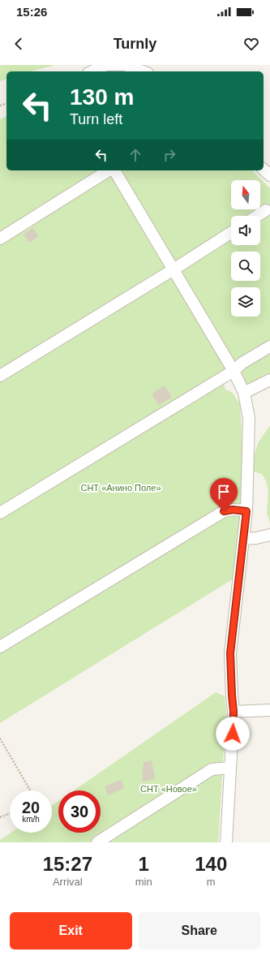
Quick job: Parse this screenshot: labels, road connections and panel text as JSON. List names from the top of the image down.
{
  "parks": ["СНТ «Анино Поле»", "СНТ «Новое»"],
  "north": "top",
  "page": {
    "status": "15:26",
    "header": "Turnly",
    "turn": ["130 m", "Turn left"],
    "speed": "20 km/h",
    "limit": "30",
    "eta": [
      "15:27",
      "Arrival",
      "1",
      "min",
      "140",
      "m"
    ],
    "buttons": ["Exit", "Share"]
  }
}
